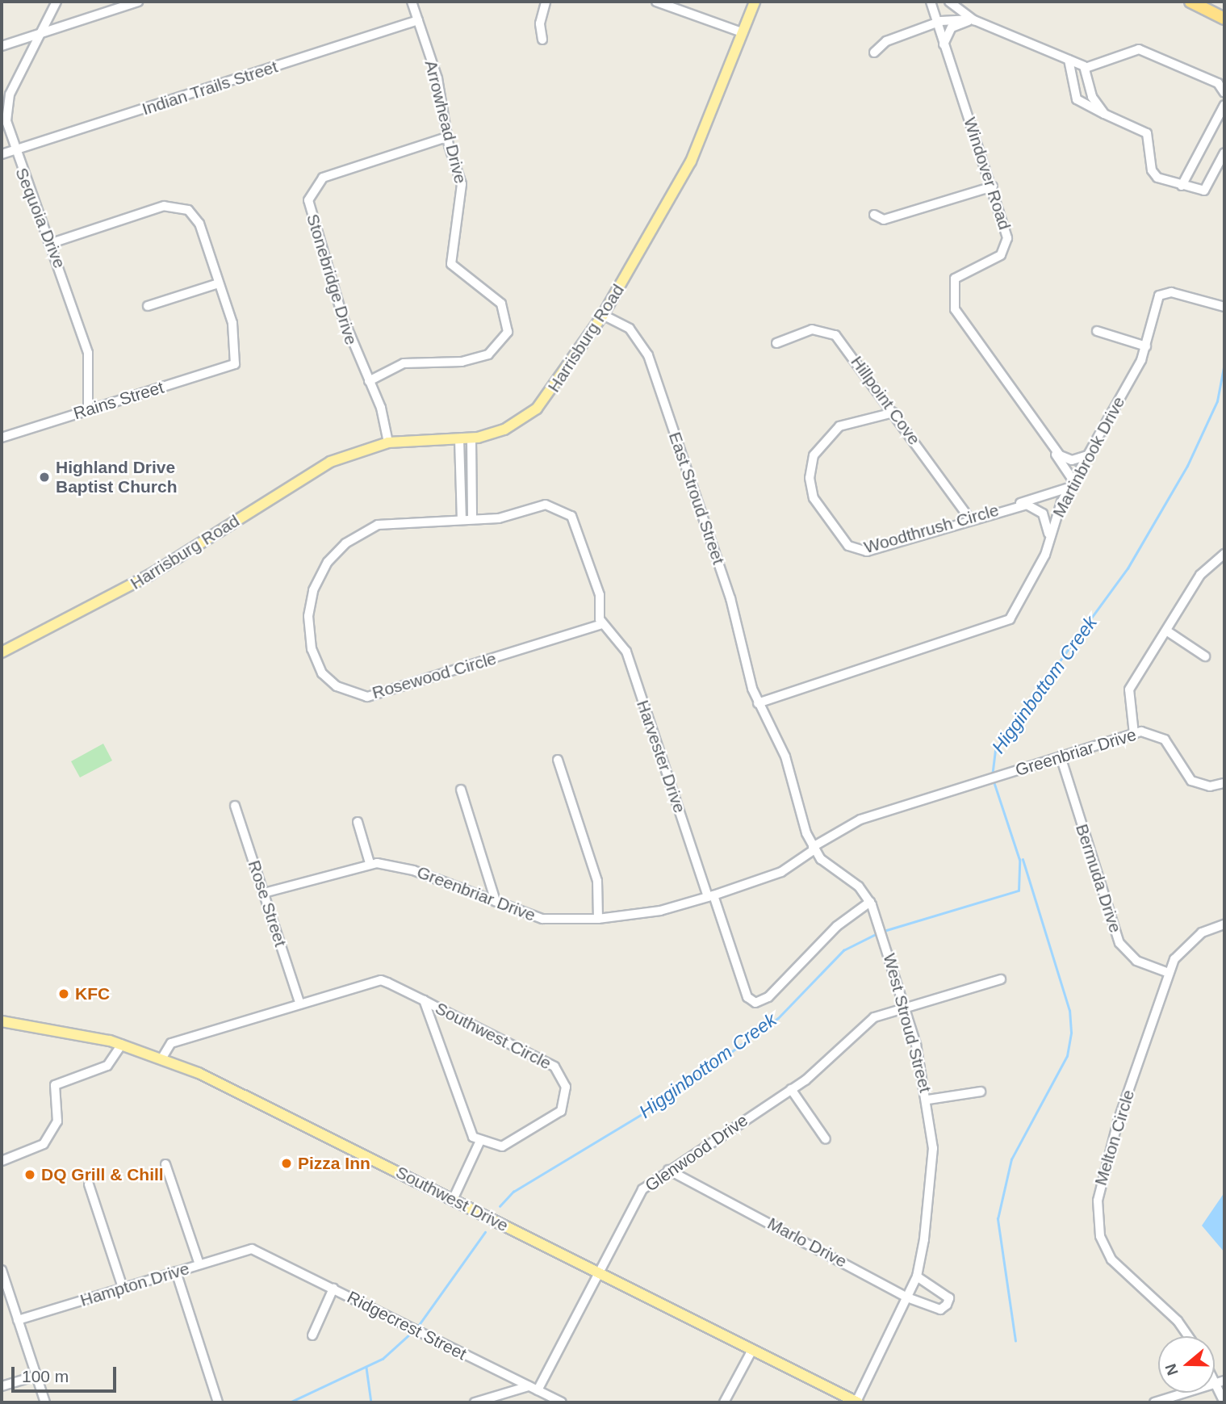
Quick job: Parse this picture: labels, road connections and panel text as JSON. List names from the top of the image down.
{
  "streets": {
    "main road": ["Harrisburg Road", "Southwest Drive"],
    "street": [
      "Indian Trails Street",
      "Arrowhead Drive",
      "Windover Road",
      "Sequoia Drive",
      "Stonebridge Drive",
      "Rains Street",
      "Hillpoint Cove",
      "Martinbrook Drive",
      "East Stroud Street",
      "Woodthrush Circle",
      "Rosewood Circle",
      "Greenbriar Drive",
      "Harvester Drive",
      "Bermuda Drive",
      "Rose Street",
      "West Stroud Street",
      "Southwest Circle",
      "Melton Circle",
      "Glenwood Drive",
      "Marlo Drive",
      "Hampton Drive",
      "Ridgecrest Street"
    ]
  },
  "crossings": [
    ["Indian Trails Street", "Arrowhead Drive"],
    ["Indian Trails Street", "Sequoia Drive"],
    ["Arrowhead Drive", "Stonebridge Drive"],
    ["Windover Road", "Martinbrook Drive"],
    ["Windover Road", "Woodthrush Circle"],
    ["Sequoia Drive", "Rains Street"],
    ["Stonebridge Drive", "Harrisburg Road"],
    ["Harrisburg Road", "East Stroud Street"],
    ["Hillpoint Cove", "Woodthrush Circle"],
    ["Martinbrook Drive", "East Stroud Street"],
    ["Martinbrook Drive", "Woodthrush Circle"],
    ["Martinbrook Drive", "West Stroud Street"],
    ["East Stroud Street", "West Stroud Street"],
    ["Rosewood Circle", "Harvester Drive"],
    ["Greenbriar Drive", "Harvester Drive"],
    ["Greenbriar Drive", "Bermuda Drive"],
    ["Greenbriar Drive", "Rose Street"],
    ["Greenbriar Drive", "West Stroud Street"],
    ["Harvester Drive", "West Stroud Street"],
    ["Bermuda Drive", "Melton Circle"],
    ["Rose Street", "Southwest Circle"],
    ["West Stroud Street", "Glenwood Drive"],
    ["West Stroud Street", "Southwest Drive"],
    ["West Stroud Street", "Marlo Drive"],
    ["Southwest Circle", "Southwest Drive"],
    ["Glenwood Drive", "Southwest Drive"],
    ["Glenwood Drive", "Marlo Drive"],
    ["Glenwood Drive", "Ridgecrest Street"],
    ["Hampton Drive", "Ridgecrest Street"]
  ],
  "water": ["Higginbottom Creek"],
  "places": [
    "Highland Drive Baptist Church",
    "KFC",
    "Pizza Inn",
    "DQ Grill & Chill"
  ],
  "scale_bar": "100 m",
  "north": "left"
}
